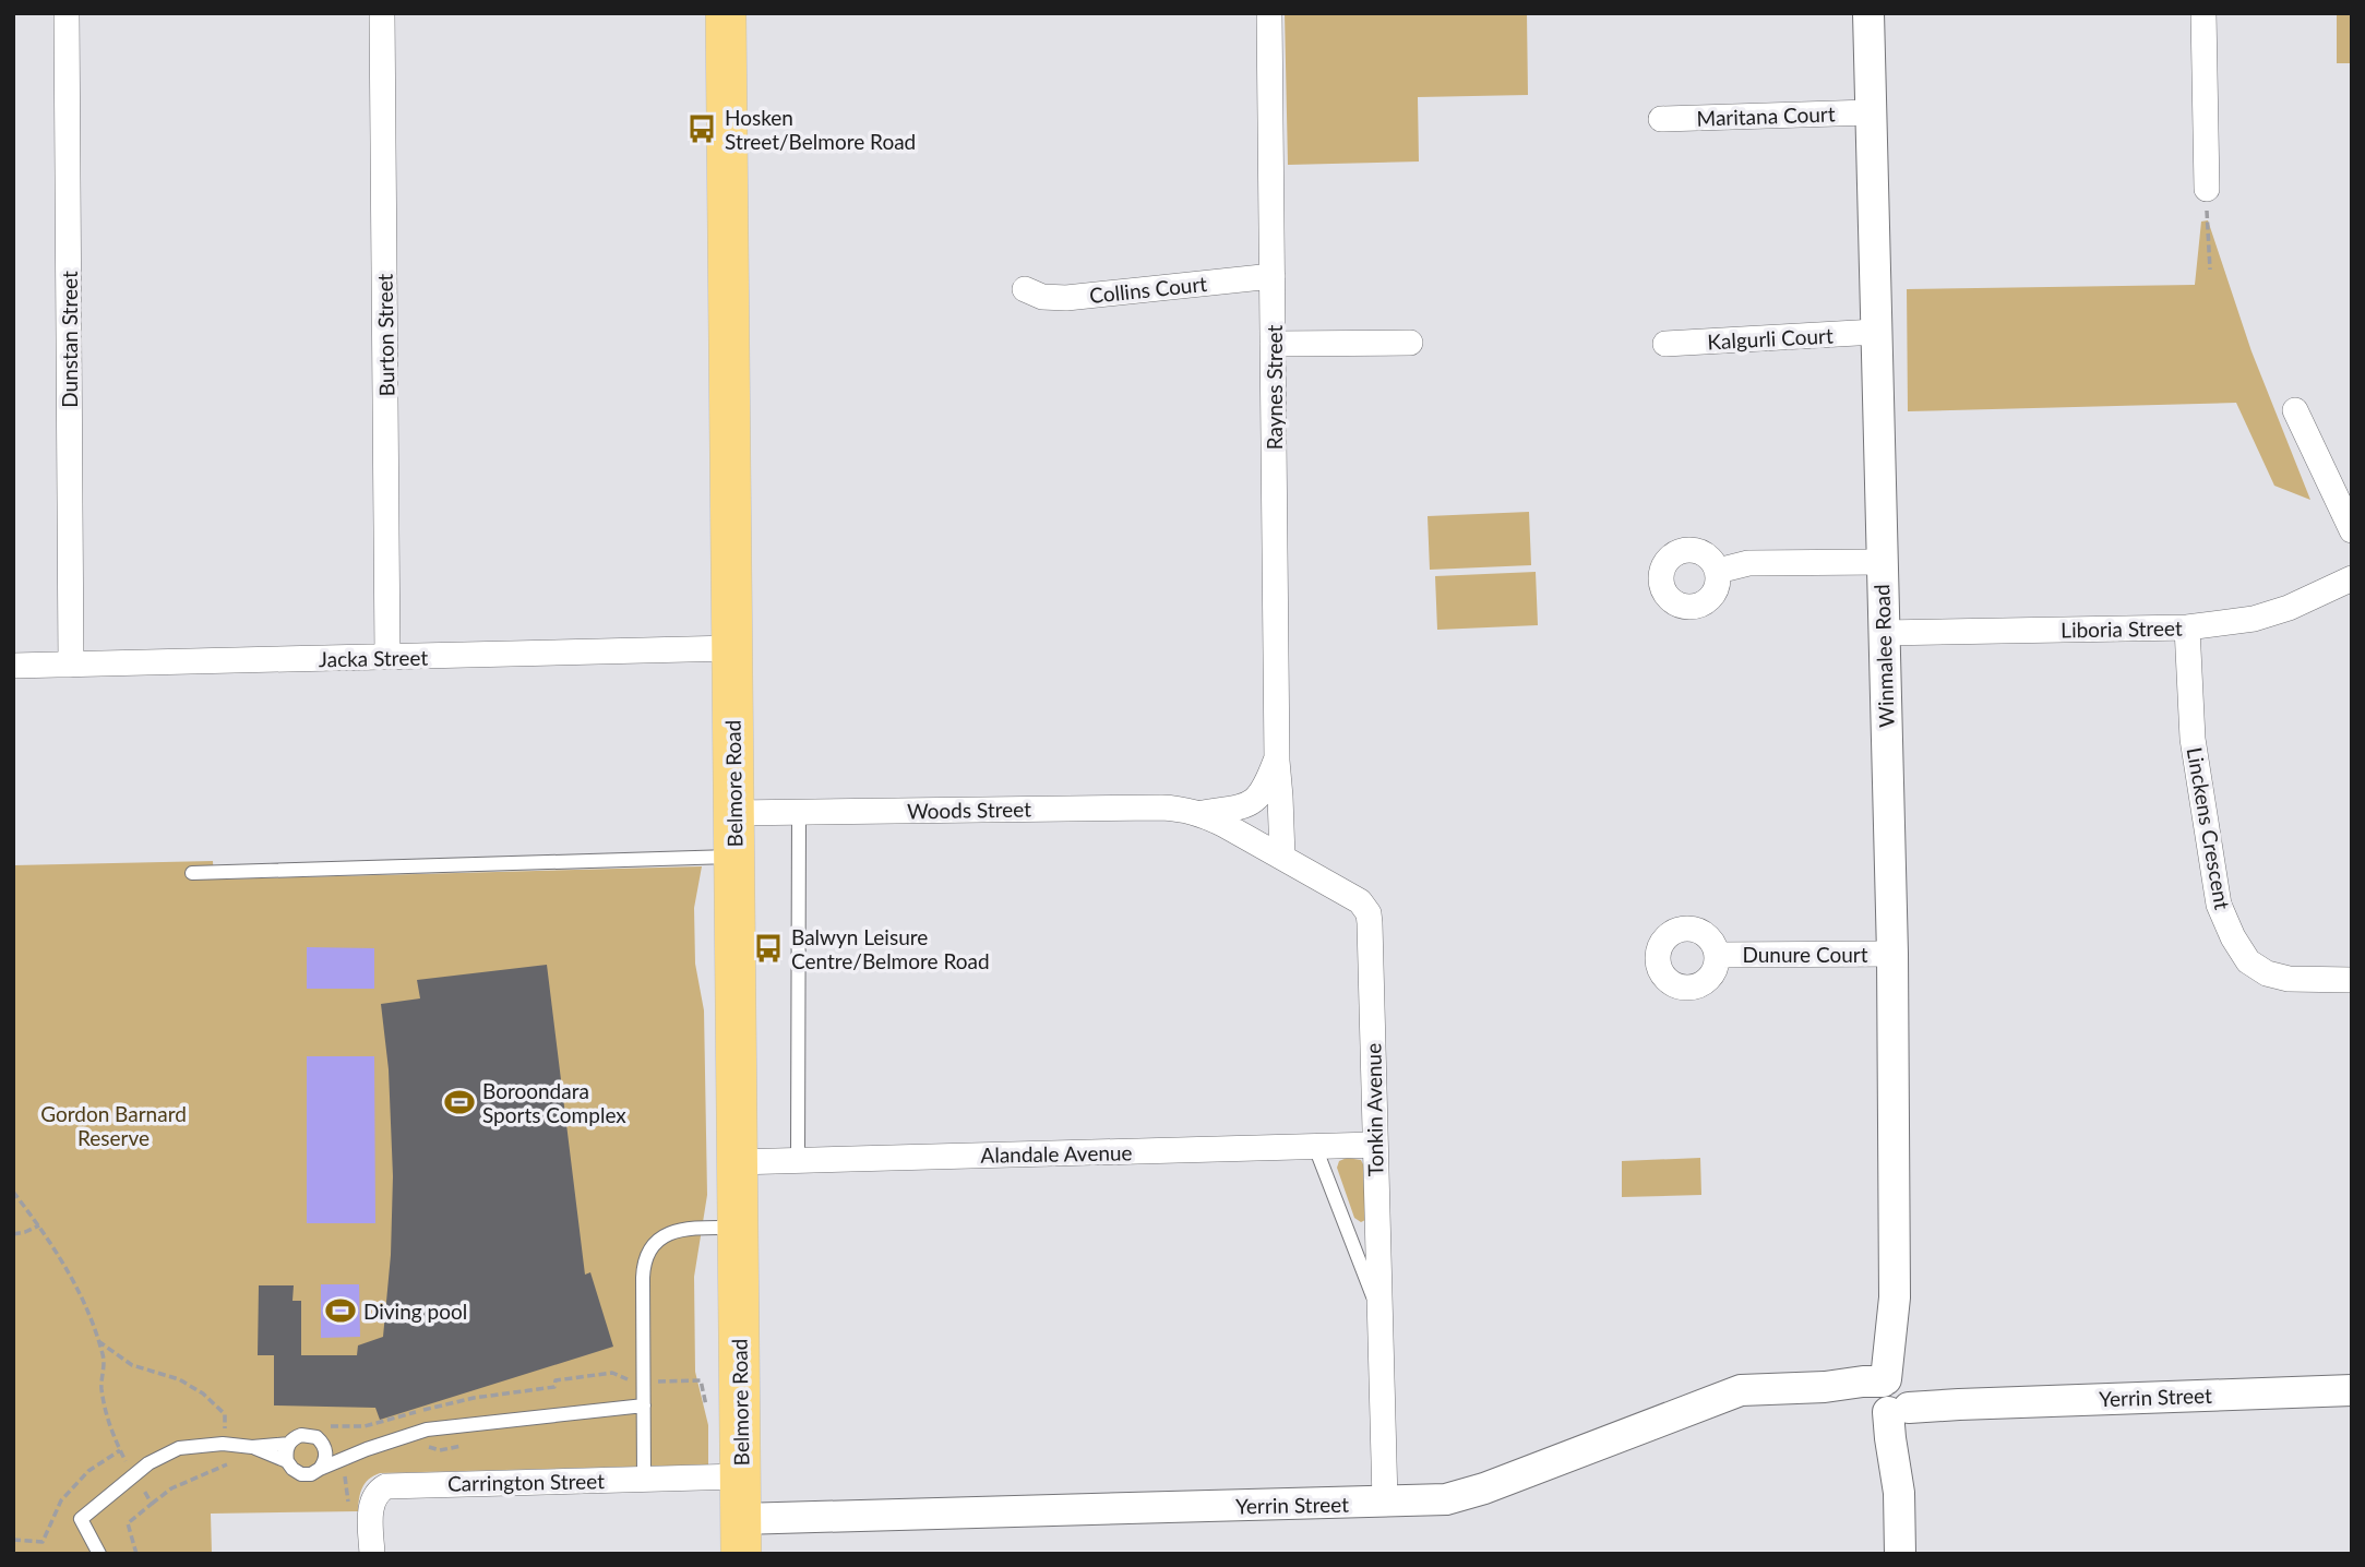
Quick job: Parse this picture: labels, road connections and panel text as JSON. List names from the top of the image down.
{
  "streets": {
    "main road": ["Belmore Road"],
    "street": [
      "Maritana Court",
      "Collins Court",
      "Burton Street",
      "Kalgurli Court",
      "Dunstan Street",
      "Raynes Street",
      "Liboria Street",
      "Winmalee Road",
      "Jacka Street",
      "Woods Street",
      "Linckens Crescent",
      "Dunure Court",
      "Tonkin Avenue",
      "Alandale Avenue",
      "Yerrin Street",
      "Carrington Street"
    ]
  },
  "crossings": [
    ["Maritana Court", "Winmalee Road"],
    ["Collins Court", "Raynes Street"],
    ["Burton Street", "Jacka Street"],
    ["Kalgurli Court", "Winmalee Road"],
    ["Dunstan Street", "Jacka Street"],
    ["Raynes Street", "Woods Street"],
    ["Raynes Street", "Tonkin Avenue"],
    ["Liboria Street", "Winmalee Road"],
    ["Liboria Street", "Linckens Crescent"],
    ["Winmalee Road", "Dunure Court"],
    ["Winmalee Road", "Yerrin Street"],
    ["Jacka Street", "Belmore Road"],
    ["Belmore Road", "Woods Street"],
    ["Belmore Road", "Alandale Avenue"],
    ["Belmore Road", "Yerrin Street"],
    ["Belmore Road", "Carrington Street"],
    ["Woods Street", "Tonkin Avenue"],
    ["Tonkin Avenue", "Alandale Avenue"],
    ["Tonkin Avenue", "Yerrin Street"]
  ],
  "parks": ["Gordon Barnard Reserve"],
  "places": {
    "bus stop": ["Hosken Street/Belmore Road", "Balwyn Leisure Centre/Belmore Road"],
    "sports": ["Boroondara Sports Complex", "Diving pool"]
  }
}
